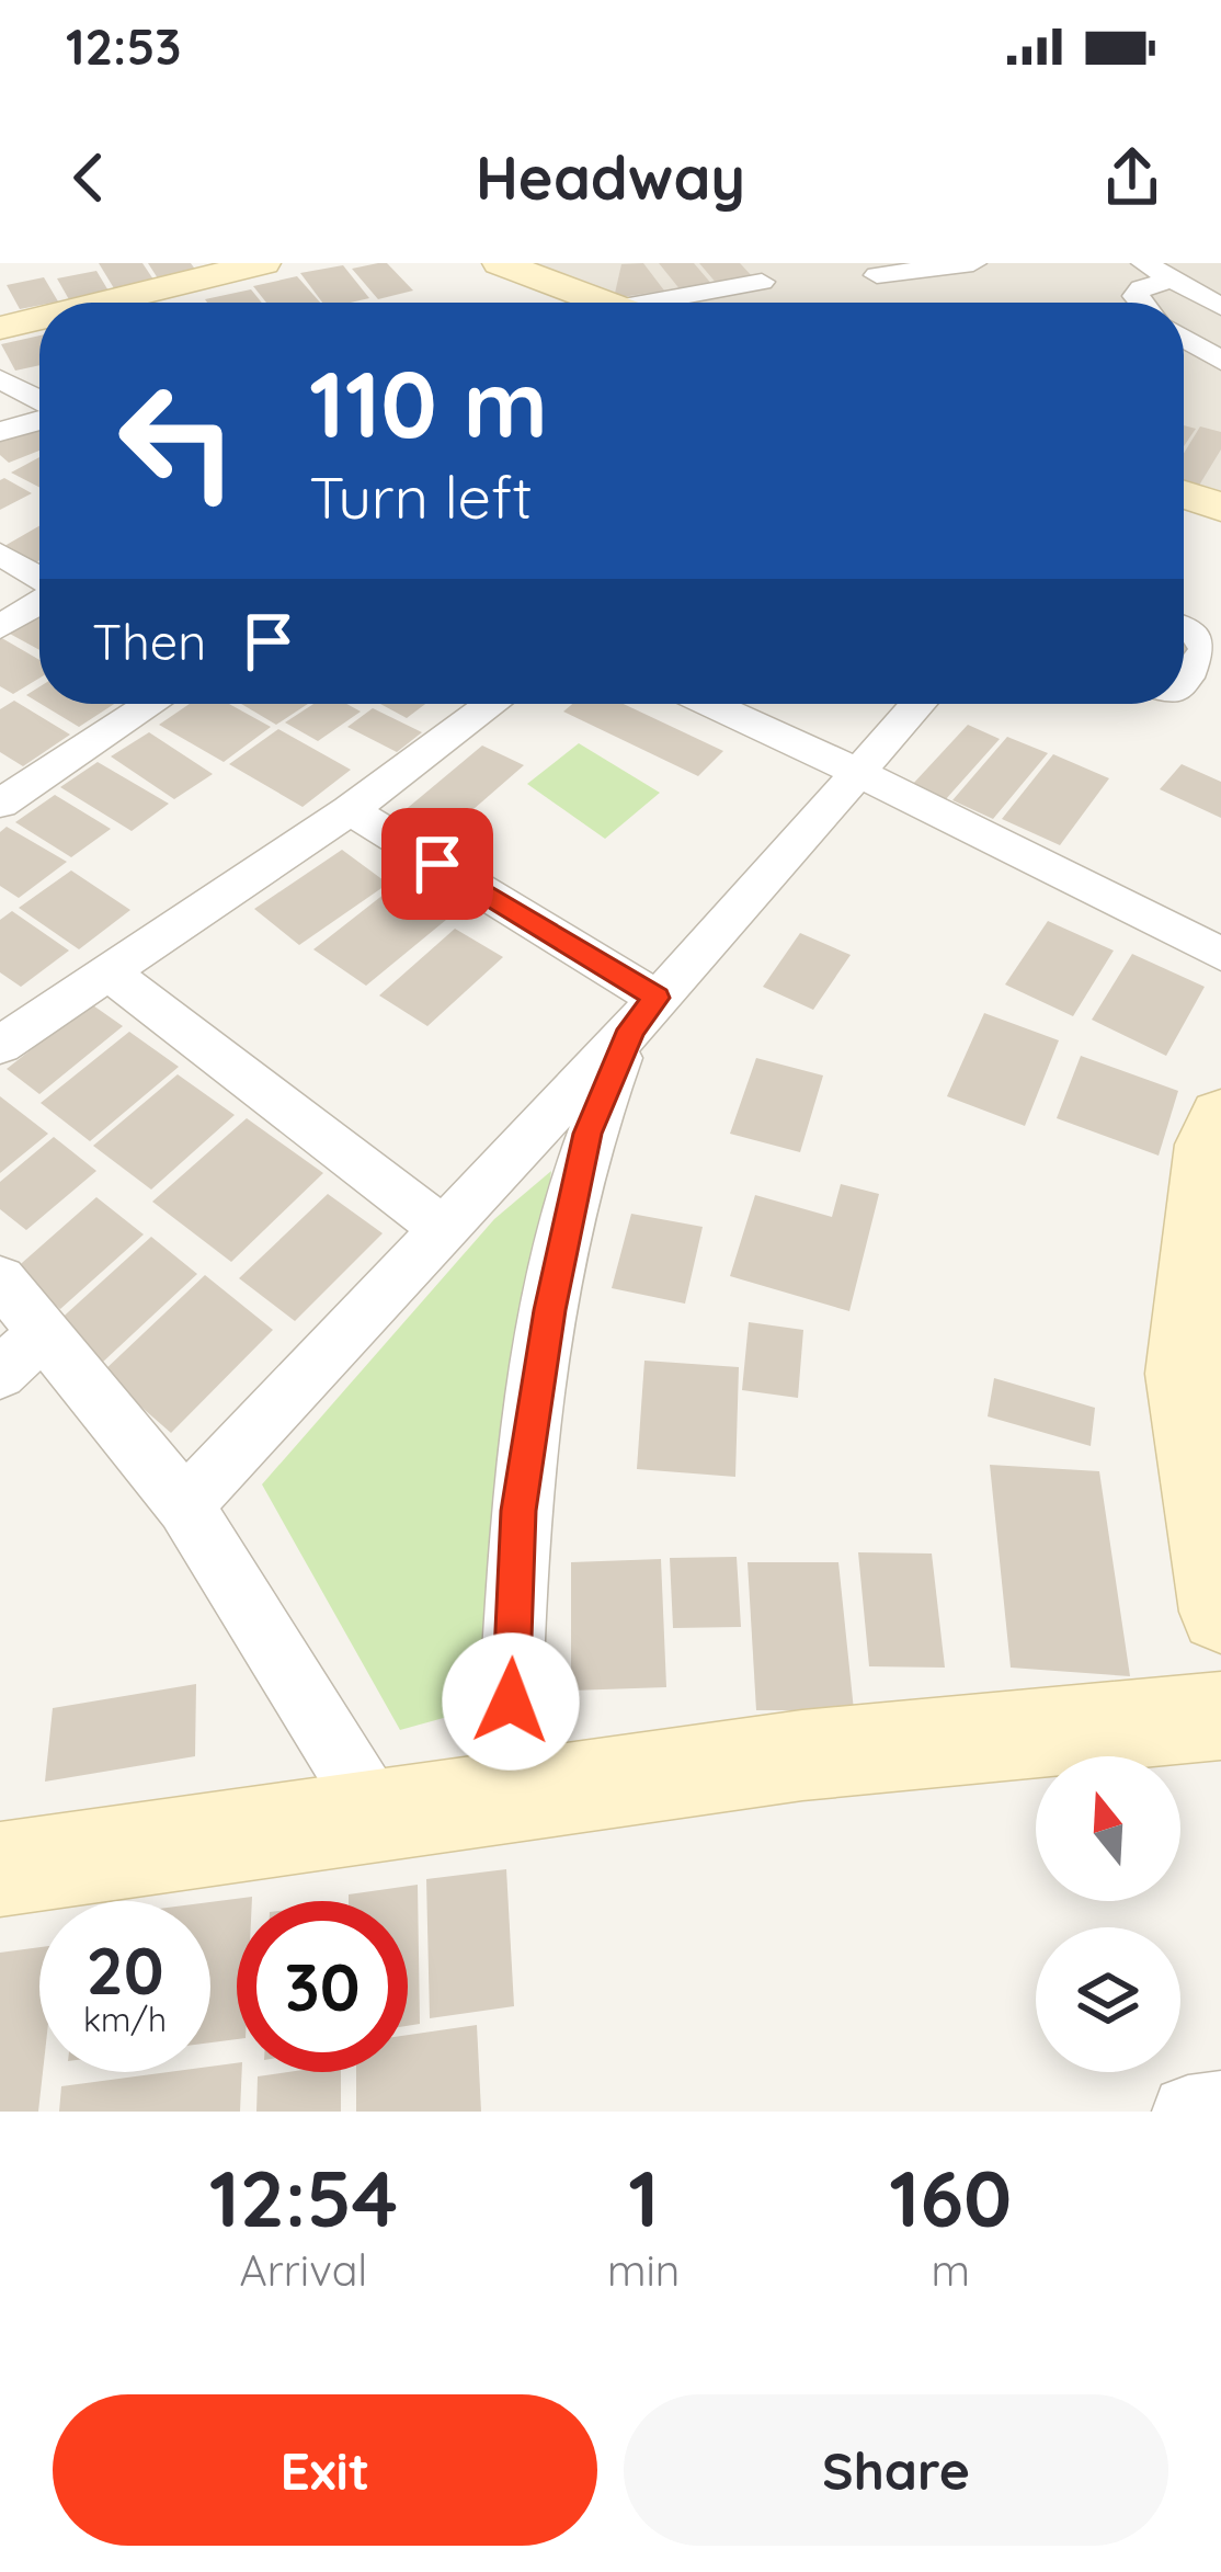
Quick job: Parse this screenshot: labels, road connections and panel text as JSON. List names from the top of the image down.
{
  "north": "top",
  "page": {
    "status": "12:53",
    "header": "Headway",
    "turn": ["110 m", "Turn left"],
    "then": "Then",
    "speed": "20 km/h",
    "limit": "30",
    "eta": [
      "12:54",
      "Arrival",
      "1",
      "min",
      "160",
      "m"
    ],
    "buttons": ["Exit", "Share"]
  }
}
